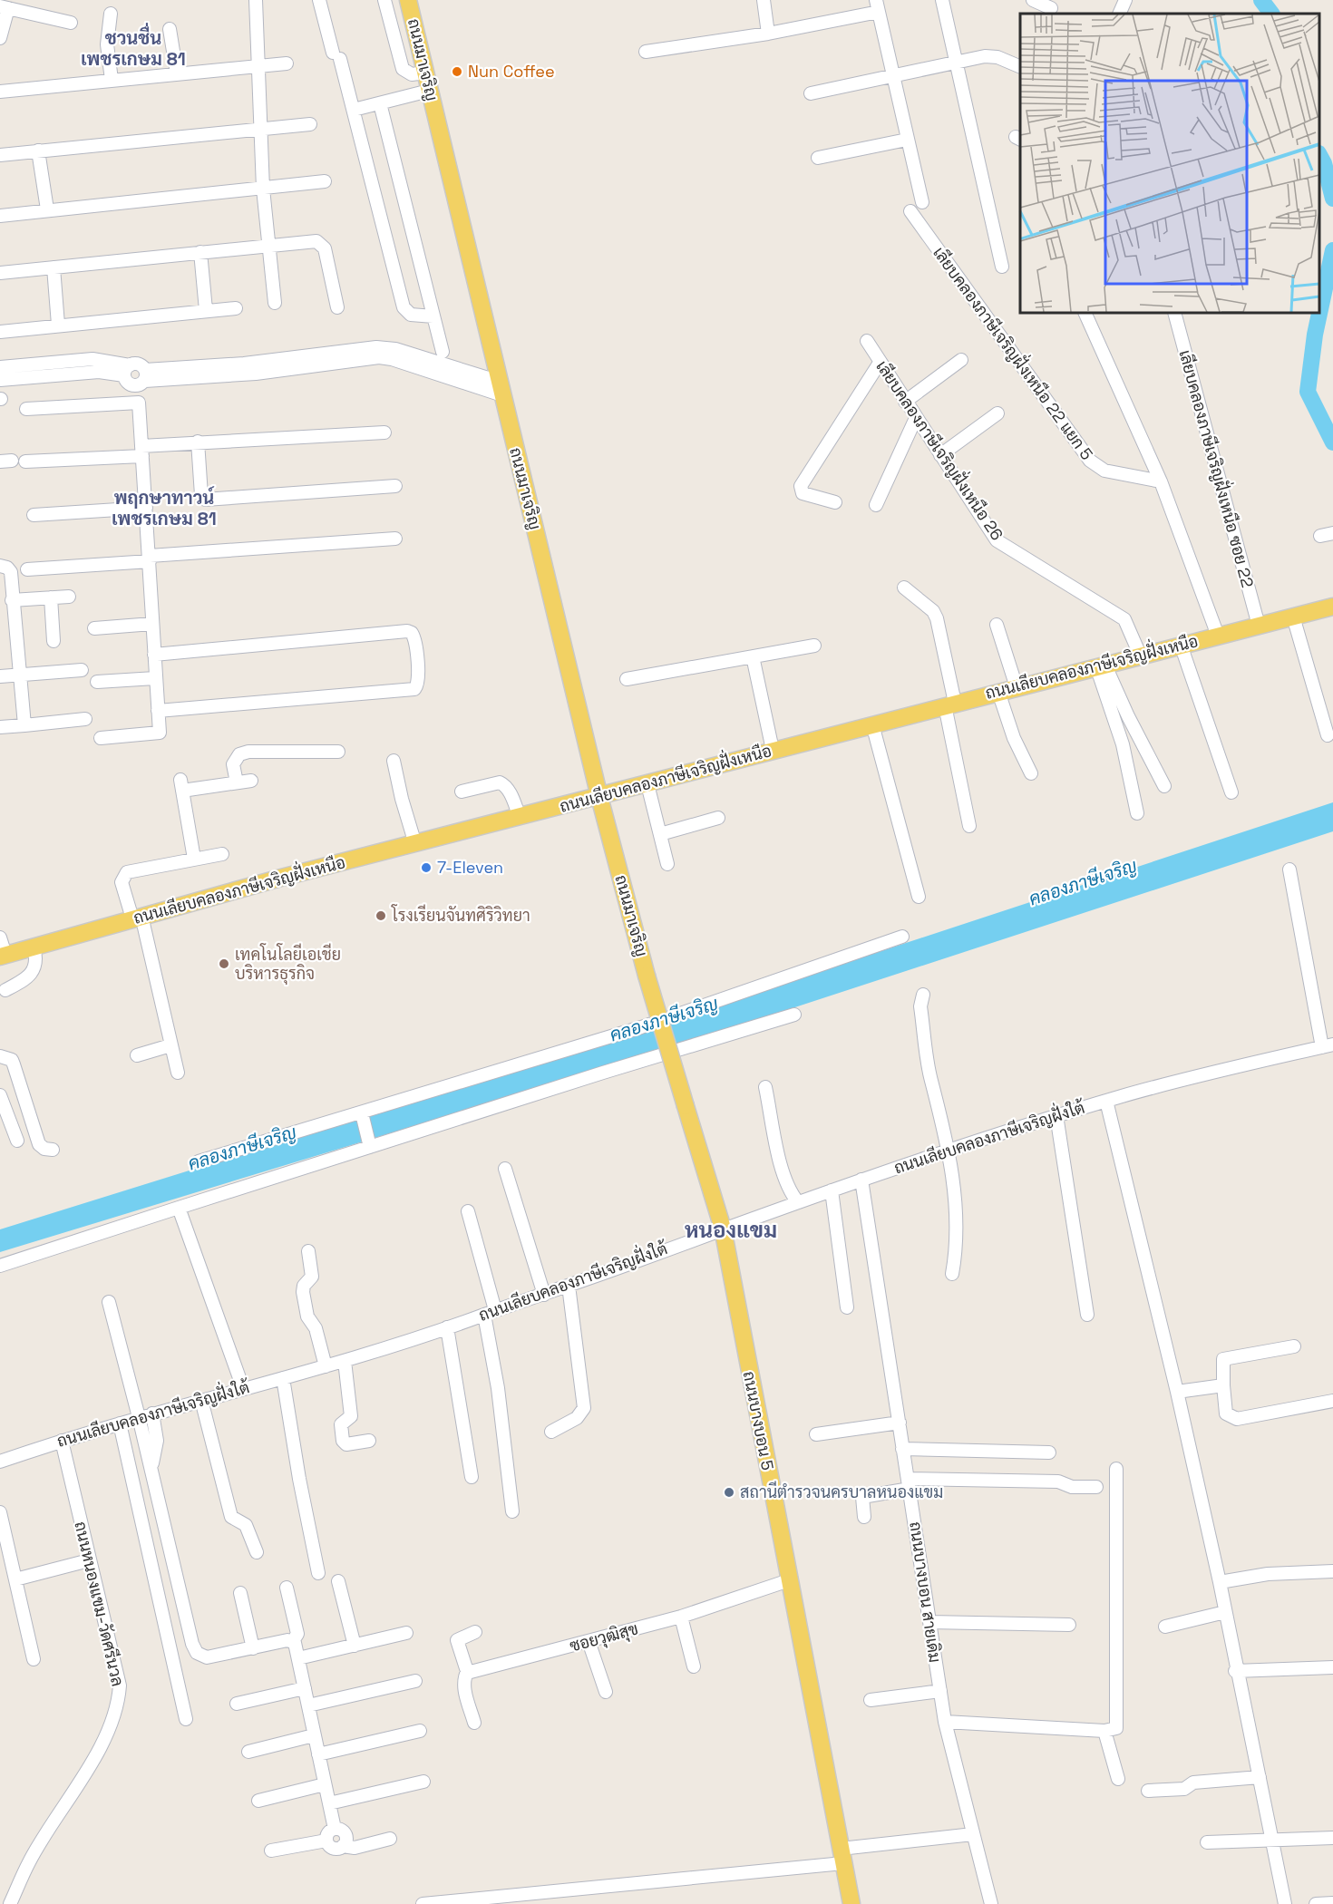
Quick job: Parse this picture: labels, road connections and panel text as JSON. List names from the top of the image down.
{
  "streets": {
    "main road": ["ถนนมาเจริญ", "ถนนเลียบคลองภาษีเจริญฝั่งเหนือ", "ถนนบางบอน 5"],
    "street": [
      "เลียบคลองภาษีเจริญฝั่งเหนือ 22 แยก 5",
      "เลียบคลองภาษีเจริญฝั่งเหนือ 26",
      "เลียบคลองภาษีเจริญฝั่งเหนือ ซอย 22",
      "ถนนเลียบคลองภาษีเจริญฝั่งใต้",
      "ถนนบางบอน สายเดิม",
      "ถนนหนองแขม-วัดศรีนวล",
      "ซอยวุฒิสุข"
    ]
  },
  "crossings": [
    ["ถนนมาเจริญ", "ถนนเลียบคลองภาษีเจริญฝั่งเหนือ"],
    ["ถนนมาเจริญ", "ถนนบางบอน 5"],
    ["เลียบคลองภาษีเจริญฝั่งเหนือ 26", "ถนนเลียบคลองภาษีเจริญฝั่งเหนือ"],
    ["เลียบคลองภาษีเจริญฝั่งเหนือ ซอย 22", "ถนนเลียบคลองภาษีเจริญฝั่งเหนือ"],
    ["ถนนเลียบคลองภาษีเจริญฝั่งใต้", "ถนนบางบอน 5"],
    ["ถนนเลียบคลองภาษีเจริญฝั่งใต้", "ถนนบางบอน สายเดิม"],
    ["ถนนเลียบคลองภาษีเจริญฝั่งใต้", "ถนนหนองแขม-วัดศรีนวล"],
    ["ถนนบางบอน 5", "ซอยวุฒิสุข"]
  ],
  "districts": ["ชวนชื่น เพชรเกษม 81", "พฤกษาทาวน์ เพชรเกษม 81", "หนองแขม"],
  "water": ["คลองภาษีเจริญ"],
  "places": [
    "Nun Coffee",
    "7-Eleven",
    "โรงเรียนจันทศิริวิทยา",
    "เทคโนโลยีเอเชีย บริหารธุรกิจ",
    "สถานีตำรวจนครบาลหนองแขม"
  ]
}
